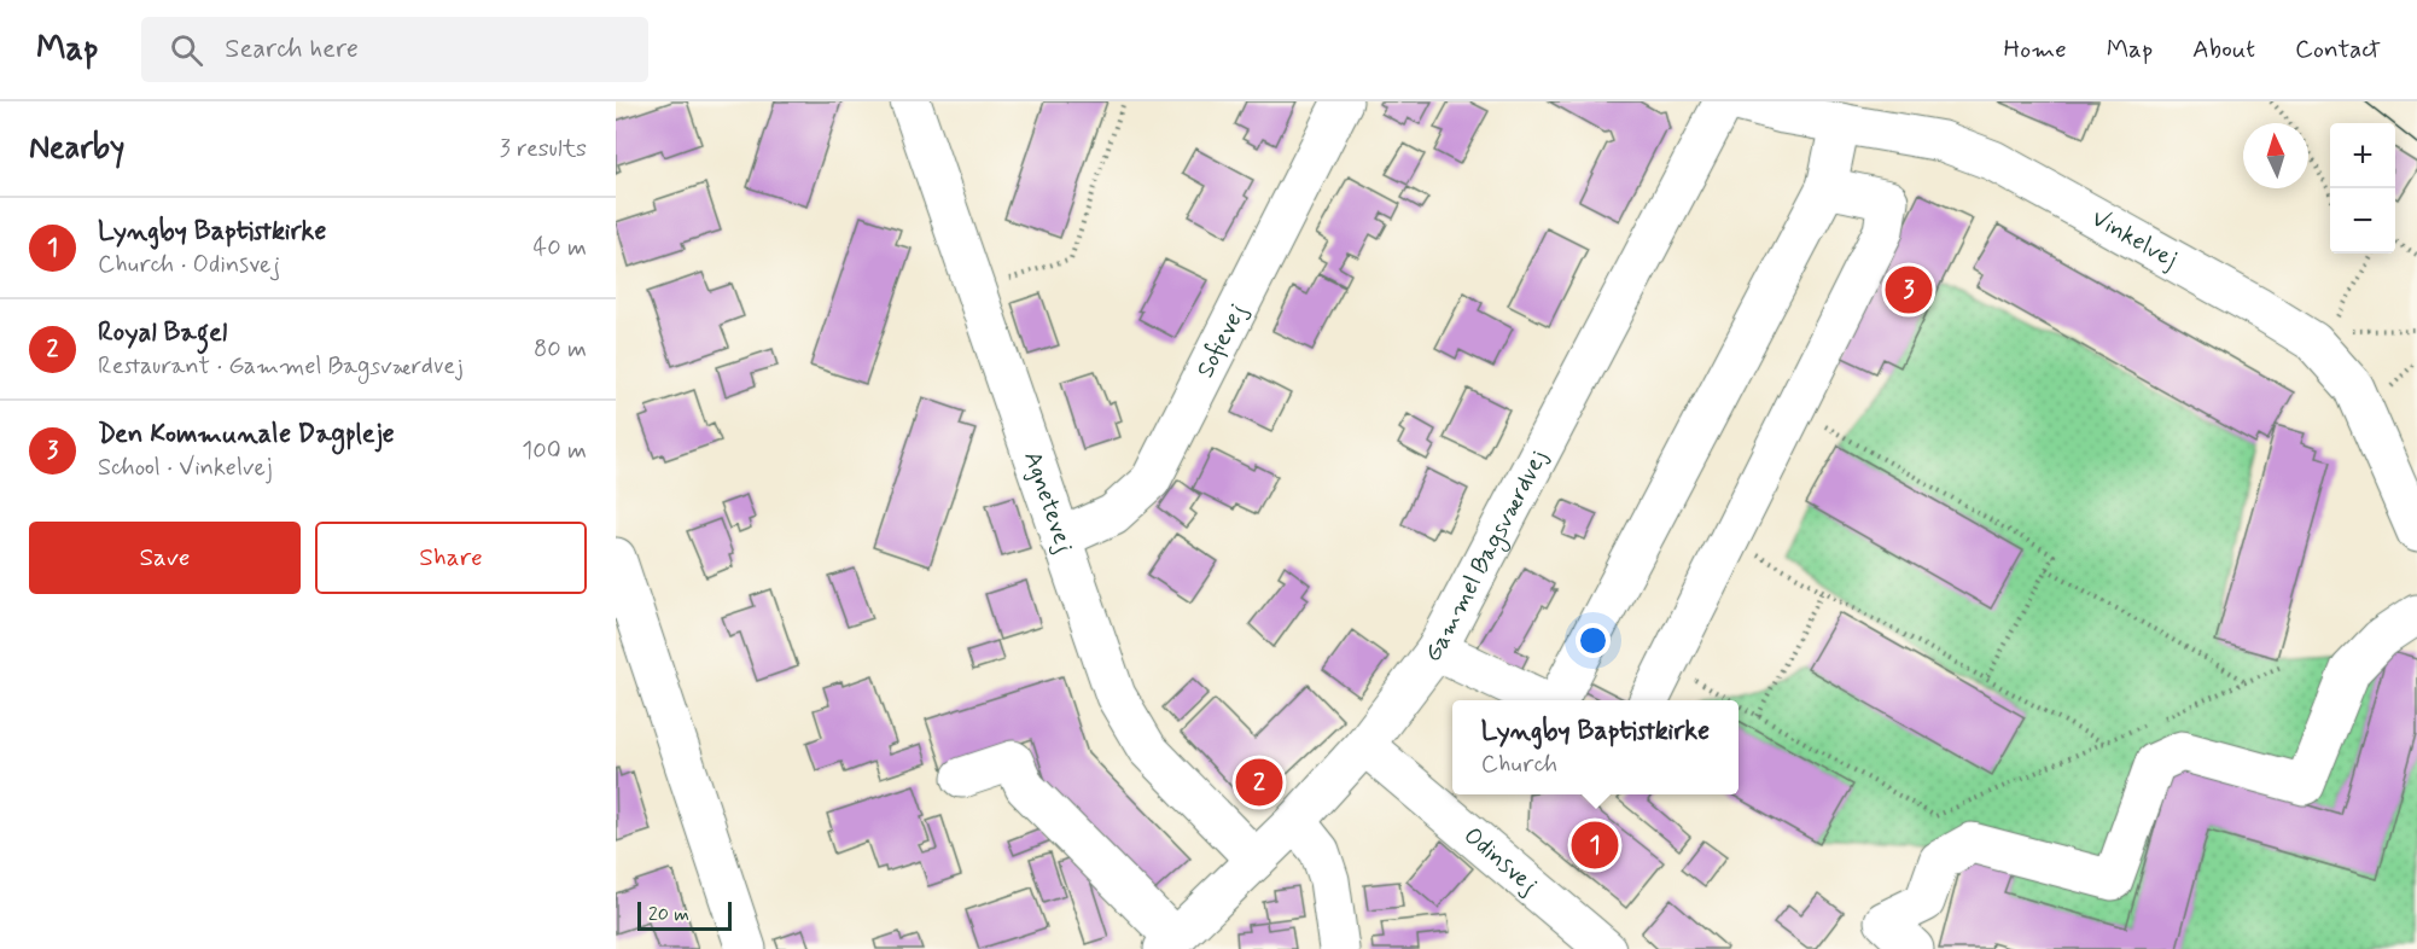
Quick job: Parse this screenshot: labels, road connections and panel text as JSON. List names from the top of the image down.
{
  "streets": {
    "street": [
      "Vinkelvej",
      "Sofievej",
      "Agnetevej",
      "Gammel Bagsværdvej",
      "Odinsvej"
    ]
  },
  "crossings": [
    ["Sofievej", "Agnetevej"],
    ["Agnetevej", "Gammel Bagsværdvej"],
    ["Gammel Bagsværdvej", "Odinsvej"]
  ],
  "scale_bar": "20 m",
  "north": "top",
  "page": {
    "header": "Map",
    "search": "Search here",
    "nav": [
      "Home",
      "Map",
      "About",
      "Contact"
    ],
    "heading": ["Nearby", "3 results"],
    "map_buttons": ["+", "−"],
    "list": [
      {
        "mark": "1",
        "name": "Lyngby Baptistkirke",
        "note": "Church · Odinsvej",
        "value": "40 m"
      },
      {
        "mark": "2",
        "name": "Royal Bagel",
        "note": "Restaurant · Gammel Bagsværdvej",
        "value": "80 m"
      },
      {
        "mark": "3",
        "name": "Den Kommunale Dagpleje",
        "note": "School · Vinkelvej",
        "value": "100 m"
      }
    ],
    "pins": ["3", "2", "1"],
    "buttons": ["Save", "Share"],
    "popup": ["Lyngby Baptistkirke", "Church"],
    "scale": "20 m"
  }
}
